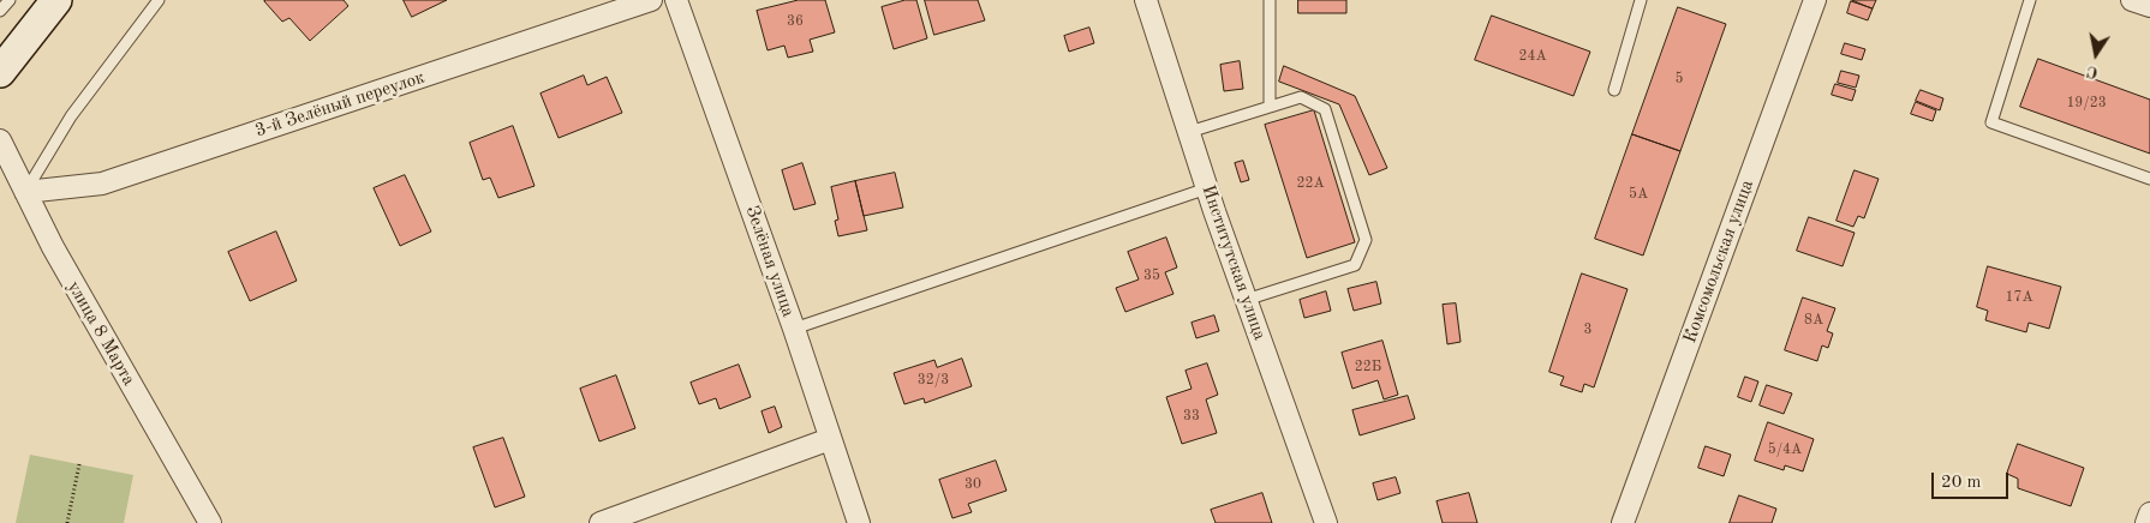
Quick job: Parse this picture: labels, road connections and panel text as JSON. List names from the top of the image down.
{
  "streets": {
    "street": [
      "3-й Зелёный переулок",
      "Зелёная улица",
      "Комсомольская улица",
      "Институтская улица",
      "улица 8 Марта"
    ]
  },
  "crossings": [
    ["3-й Зелёный переулок", "улица 8 Марта"]
  ],
  "house_numbers": [
    "36",
    "24А",
    "5",
    "19/23",
    "22А",
    "5А",
    "35",
    "17А",
    "8А",
    "3",
    "22Б",
    "32/3",
    "33",
    "5/4А",
    "30"
  ],
  "scale_bar": "20 m",
  "north": "bottom"
}
